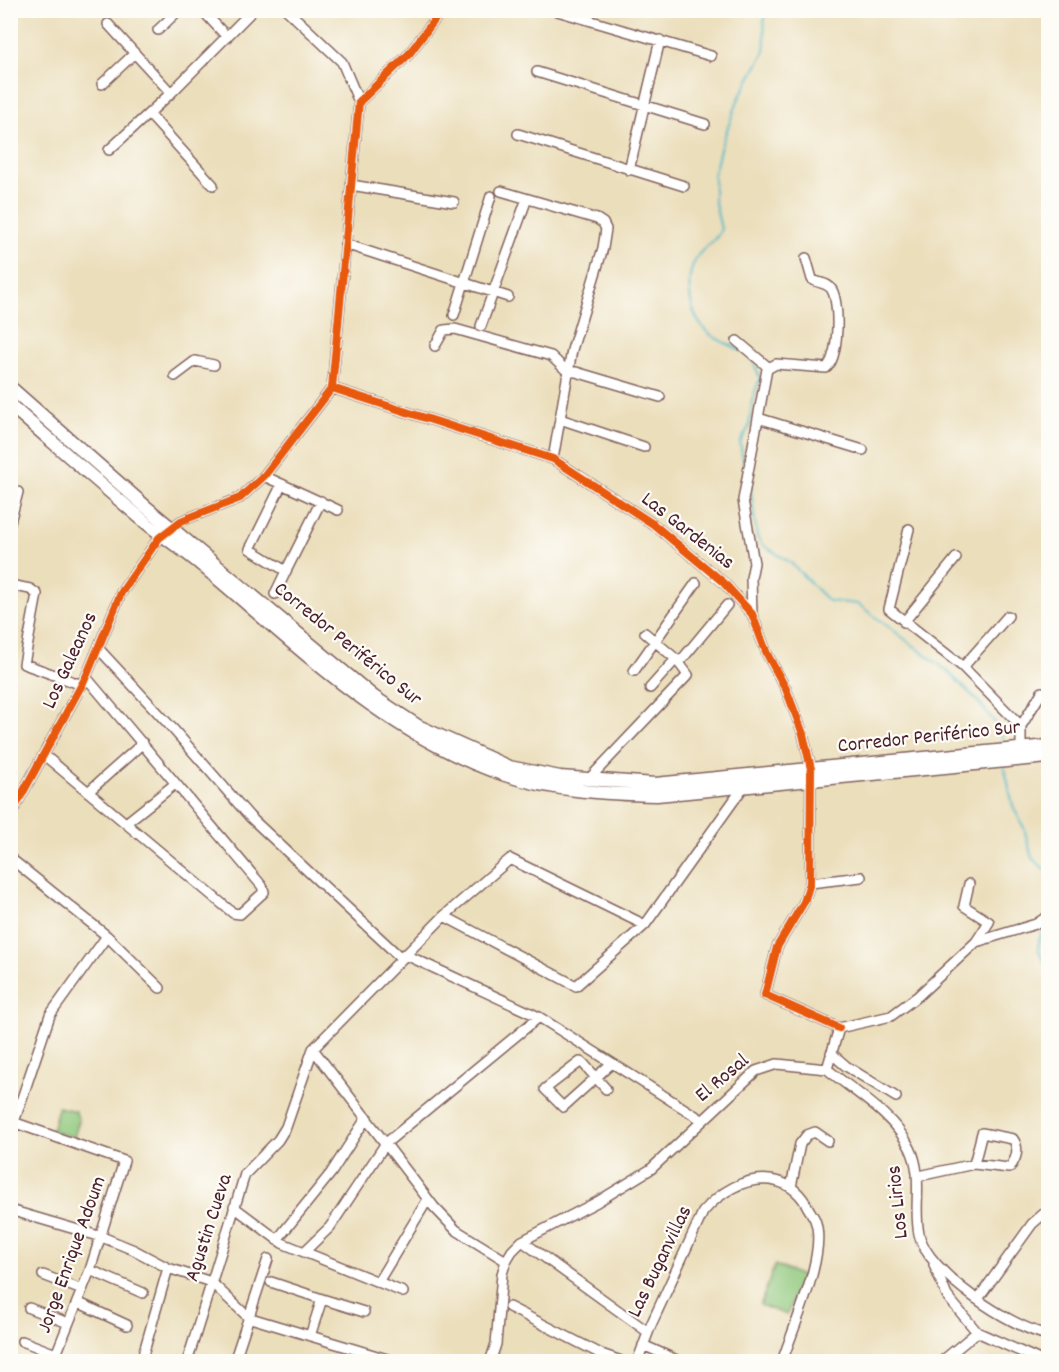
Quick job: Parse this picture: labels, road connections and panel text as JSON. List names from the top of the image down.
{
  "streets": {
    "main road": ["Corredor Periférico Sur"],
    "street": [
      "Las Gardenias",
      "Los Galeanos",
      "El Rosal",
      "Los Lirios",
      "Agustin Cueva",
      "Jorge Enrique Adoum",
      "Las Buganvillas"
    ]
  },
  "crossings": [
    ["Las Gardenias", "Corredor Periférico Sur"],
    ["Corredor Periférico Sur", "Los Galeanos"],
    ["El Rosal", "Los Lirios"]
  ]
}
